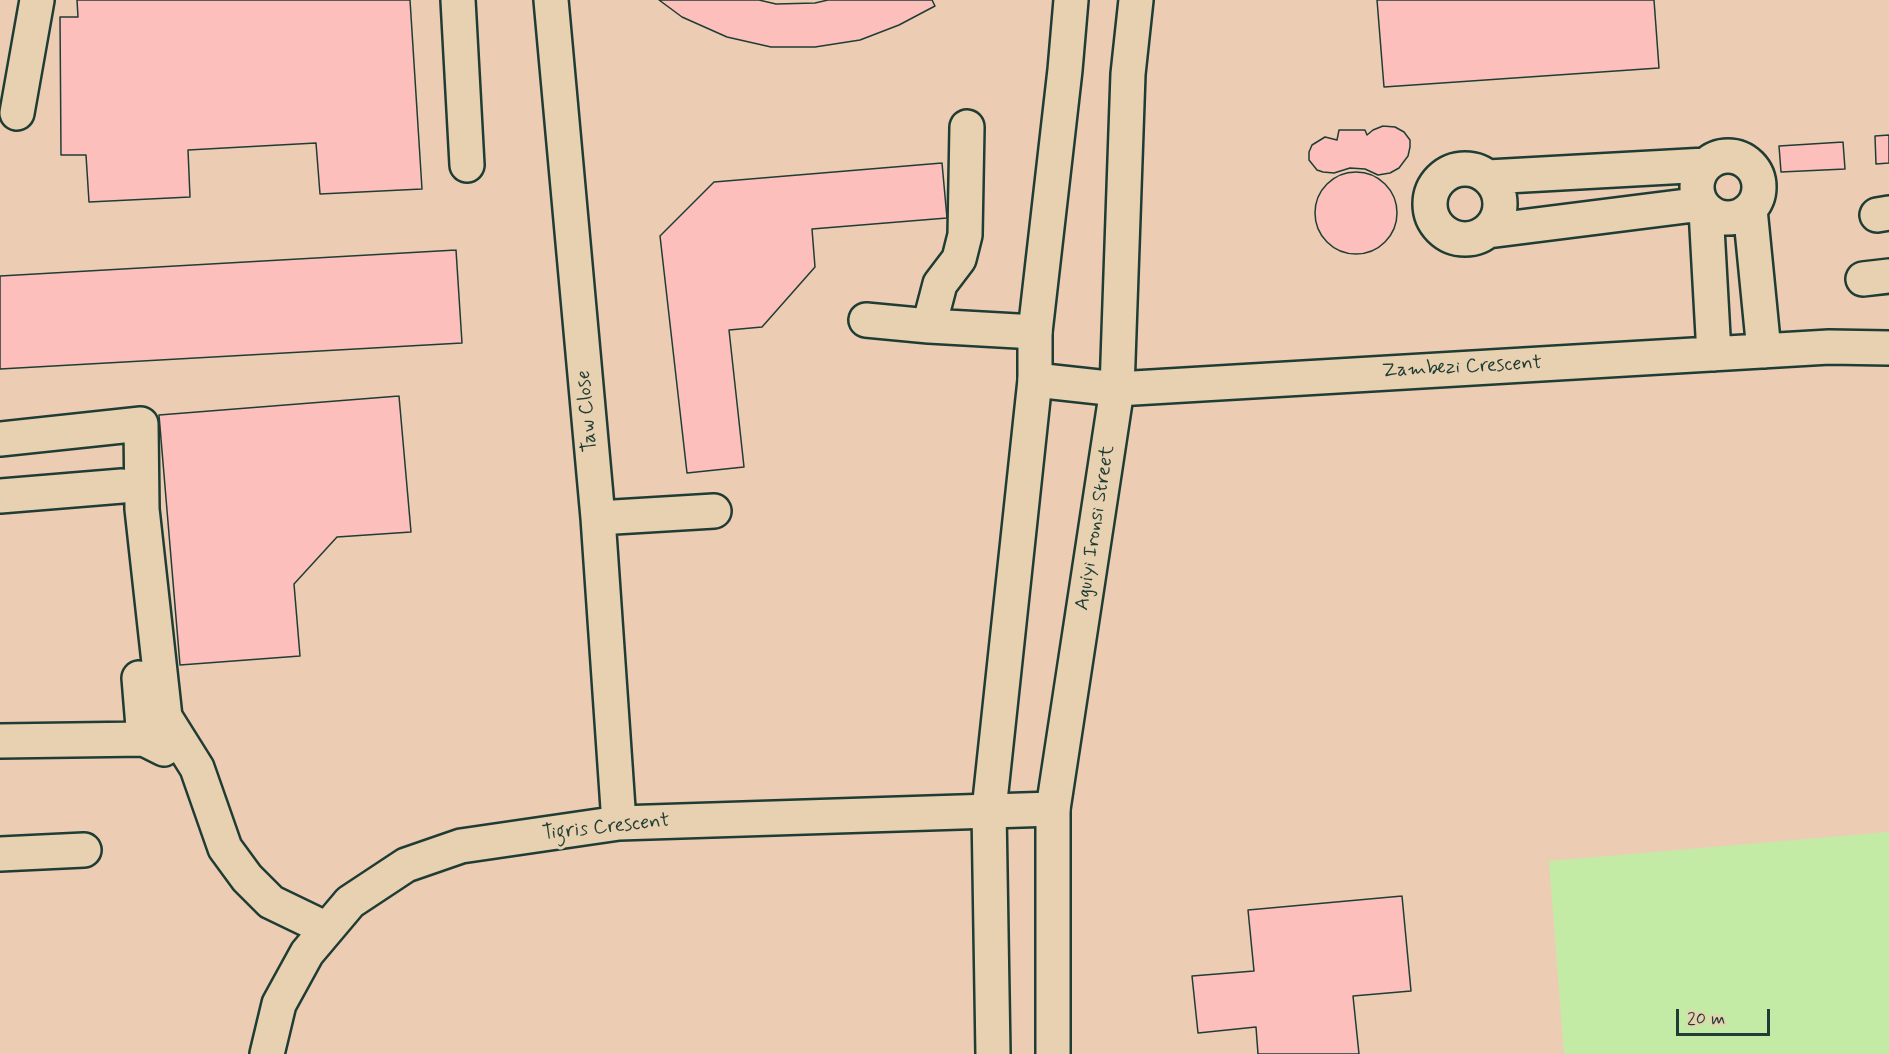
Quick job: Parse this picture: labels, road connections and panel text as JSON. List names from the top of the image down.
{
  "streets": {
    "street": [
      "Zambezi Crescent",
      "Taw Close",
      "Aguiyi Ironsi Street",
      "Tigris Crescent"
    ]
  },
  "crossings": [
    ["Zambezi Crescent", "Aguiyi Ironsi Street"],
    ["Taw Close", "Tigris Crescent"],
    ["Aguiyi Ironsi Street", "Tigris Crescent"]
  ],
  "scale_bar": "20 m"
}
